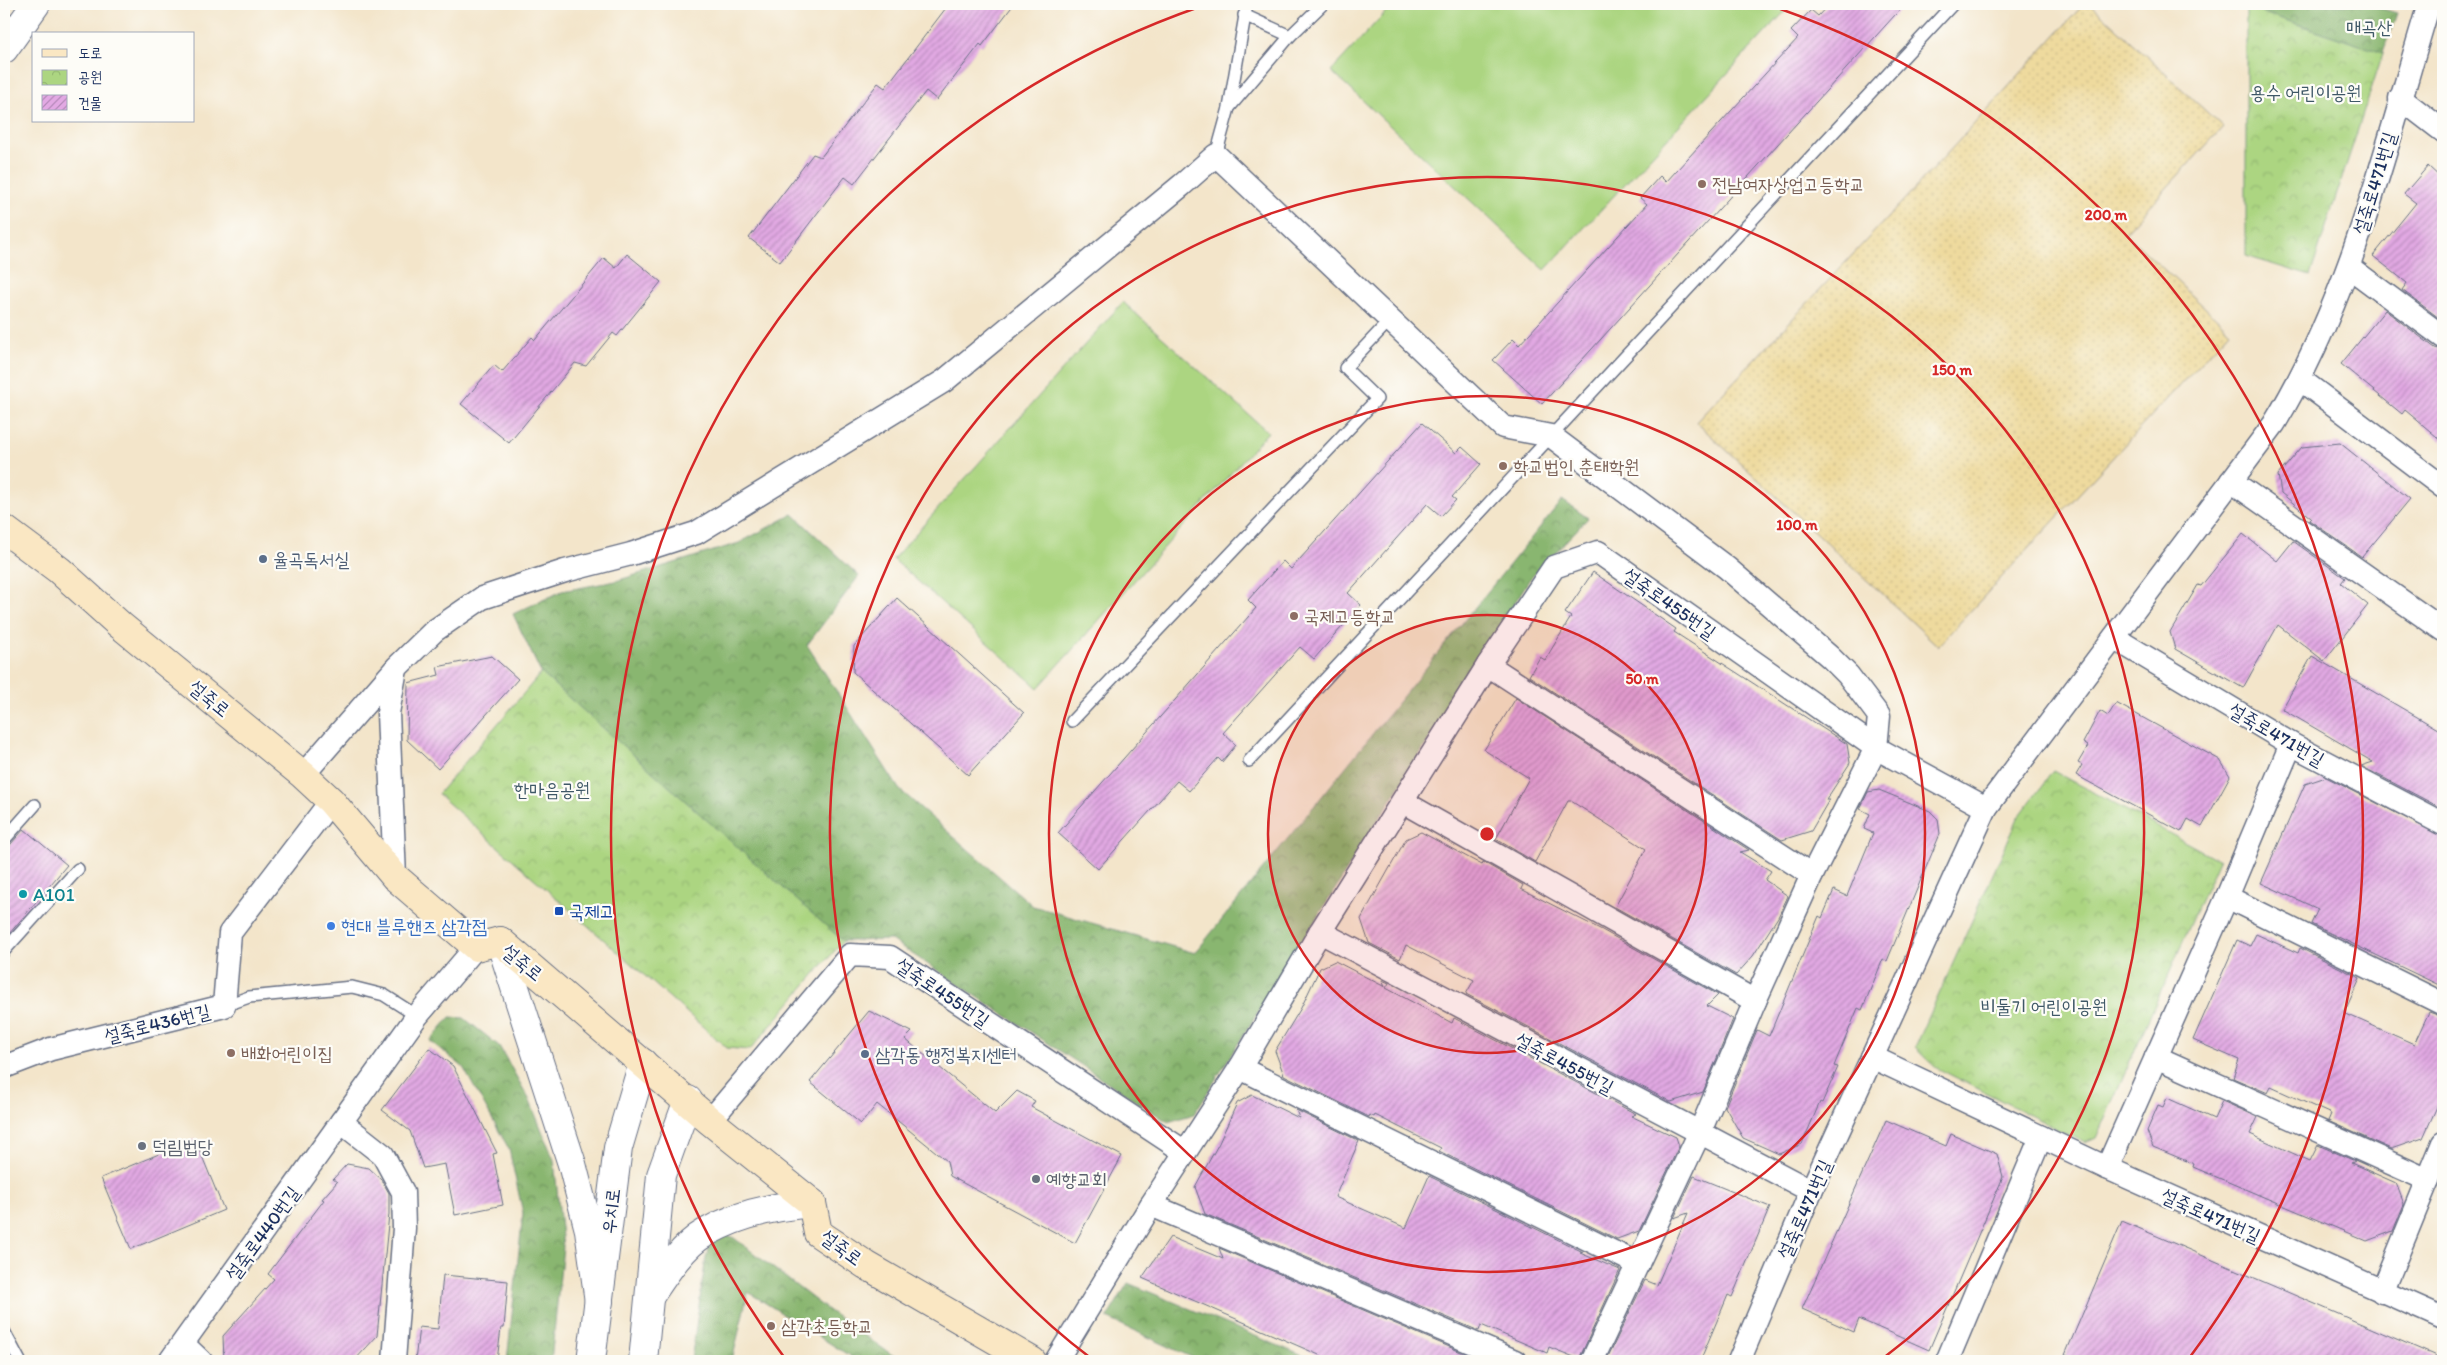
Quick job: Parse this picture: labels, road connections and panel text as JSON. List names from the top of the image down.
{
  "streets": {
    "main road": ["설죽로"],
    "street": [
      "설죽로471번길",
      "설죽로455번길",
      "설죽로436번길",
      "우치로",
      "설죽로440번길"
    ]
  },
  "crossings": [
    ["설죽로471번길", "설죽로455번길"],
    ["설죽로455번길", "설죽로"],
    ["설죽로", "설죽로436번길"],
    ["설죽로", "우치로"],
    ["설죽로", "설죽로440번길"]
  ],
  "parks": [
    "매곡산",
    "용수 어린이공원",
    "한마음공원",
    "비둘기 어린이공원"
  ],
  "places": {
    "other": [
      "전남여자상업고등학교",
      "학교법인 춘태학원",
      "율곡독서실",
      "국제고등학교",
      "A101",
      "현대 블루핸즈 삼각점",
      "배화어린이집",
      "삼각동 행정복지센터",
      "덕림법당",
      "예향교회",
      "삼각초등학교"
    ],
    "transit": ["국제고"]
  },
  "legend": ["도로", "공원", "건물"],
  "rings": [
    "200 m",
    "150 m",
    "100 m",
    "50 m"
  ]
}
